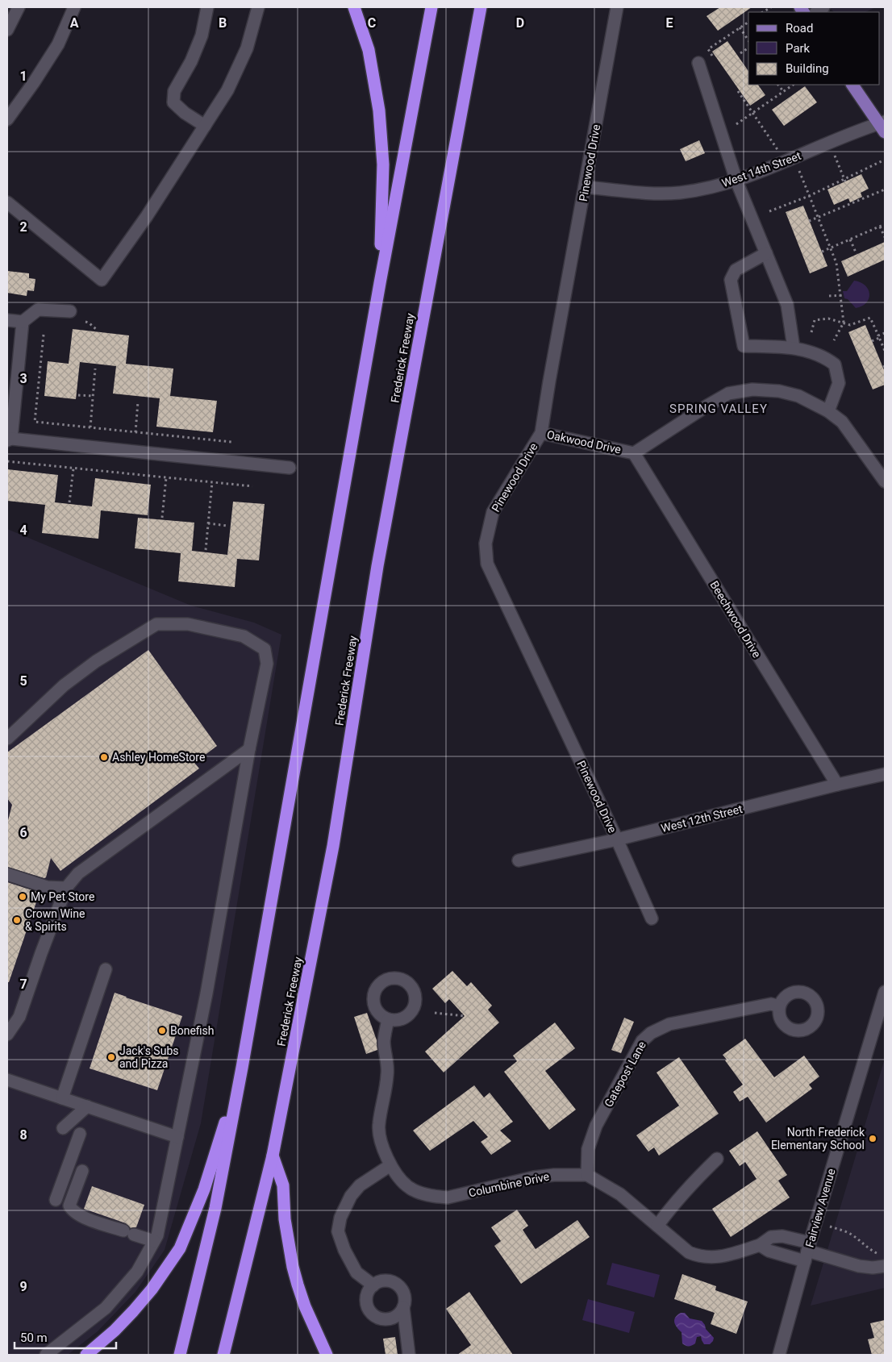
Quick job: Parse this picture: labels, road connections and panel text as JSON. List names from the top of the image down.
{
  "streets": {
    "highway": ["Frederick Freeway"],
    "street": [
      "Pinewood Drive",
      "West 14th Street",
      "Oakwood Drive",
      "Beechwood Drive",
      "West 12th Street",
      "Gatepost Lane",
      "Columbine Drive",
      "Fairview Avenue"
    ]
  },
  "crossings": [
    ["Pinewood Drive", "West 14th Street"],
    ["Pinewood Drive", "Oakwood Drive"],
    ["Pinewood Drive", "West 12th Street"],
    ["Oakwood Drive", "Beechwood Drive"],
    ["Beechwood Drive", "West 12th Street"],
    ["Gatepost Lane", "Columbine Drive"]
  ],
  "districts": ["SPRING VALLEY"],
  "places": [
    "Ashley HomeStore",
    "My Pet Store",
    "Crown Wine & Spirits",
    "Bonefish",
    "Jack's Subs and Pizza",
    "North Frederick Elementary School"
  ],
  "legend": ["Road", "Park", "Building"],
  "scale_bar": "50 m",
  "grid": {
    "columns": [
      "A",
      "B",
      "C",
      "D",
      "E"
    ],
    "rows": [
      "1",
      "2",
      "3",
      "4",
      "5",
      "6",
      "7",
      "8",
      "9"
    ]
  }
}
